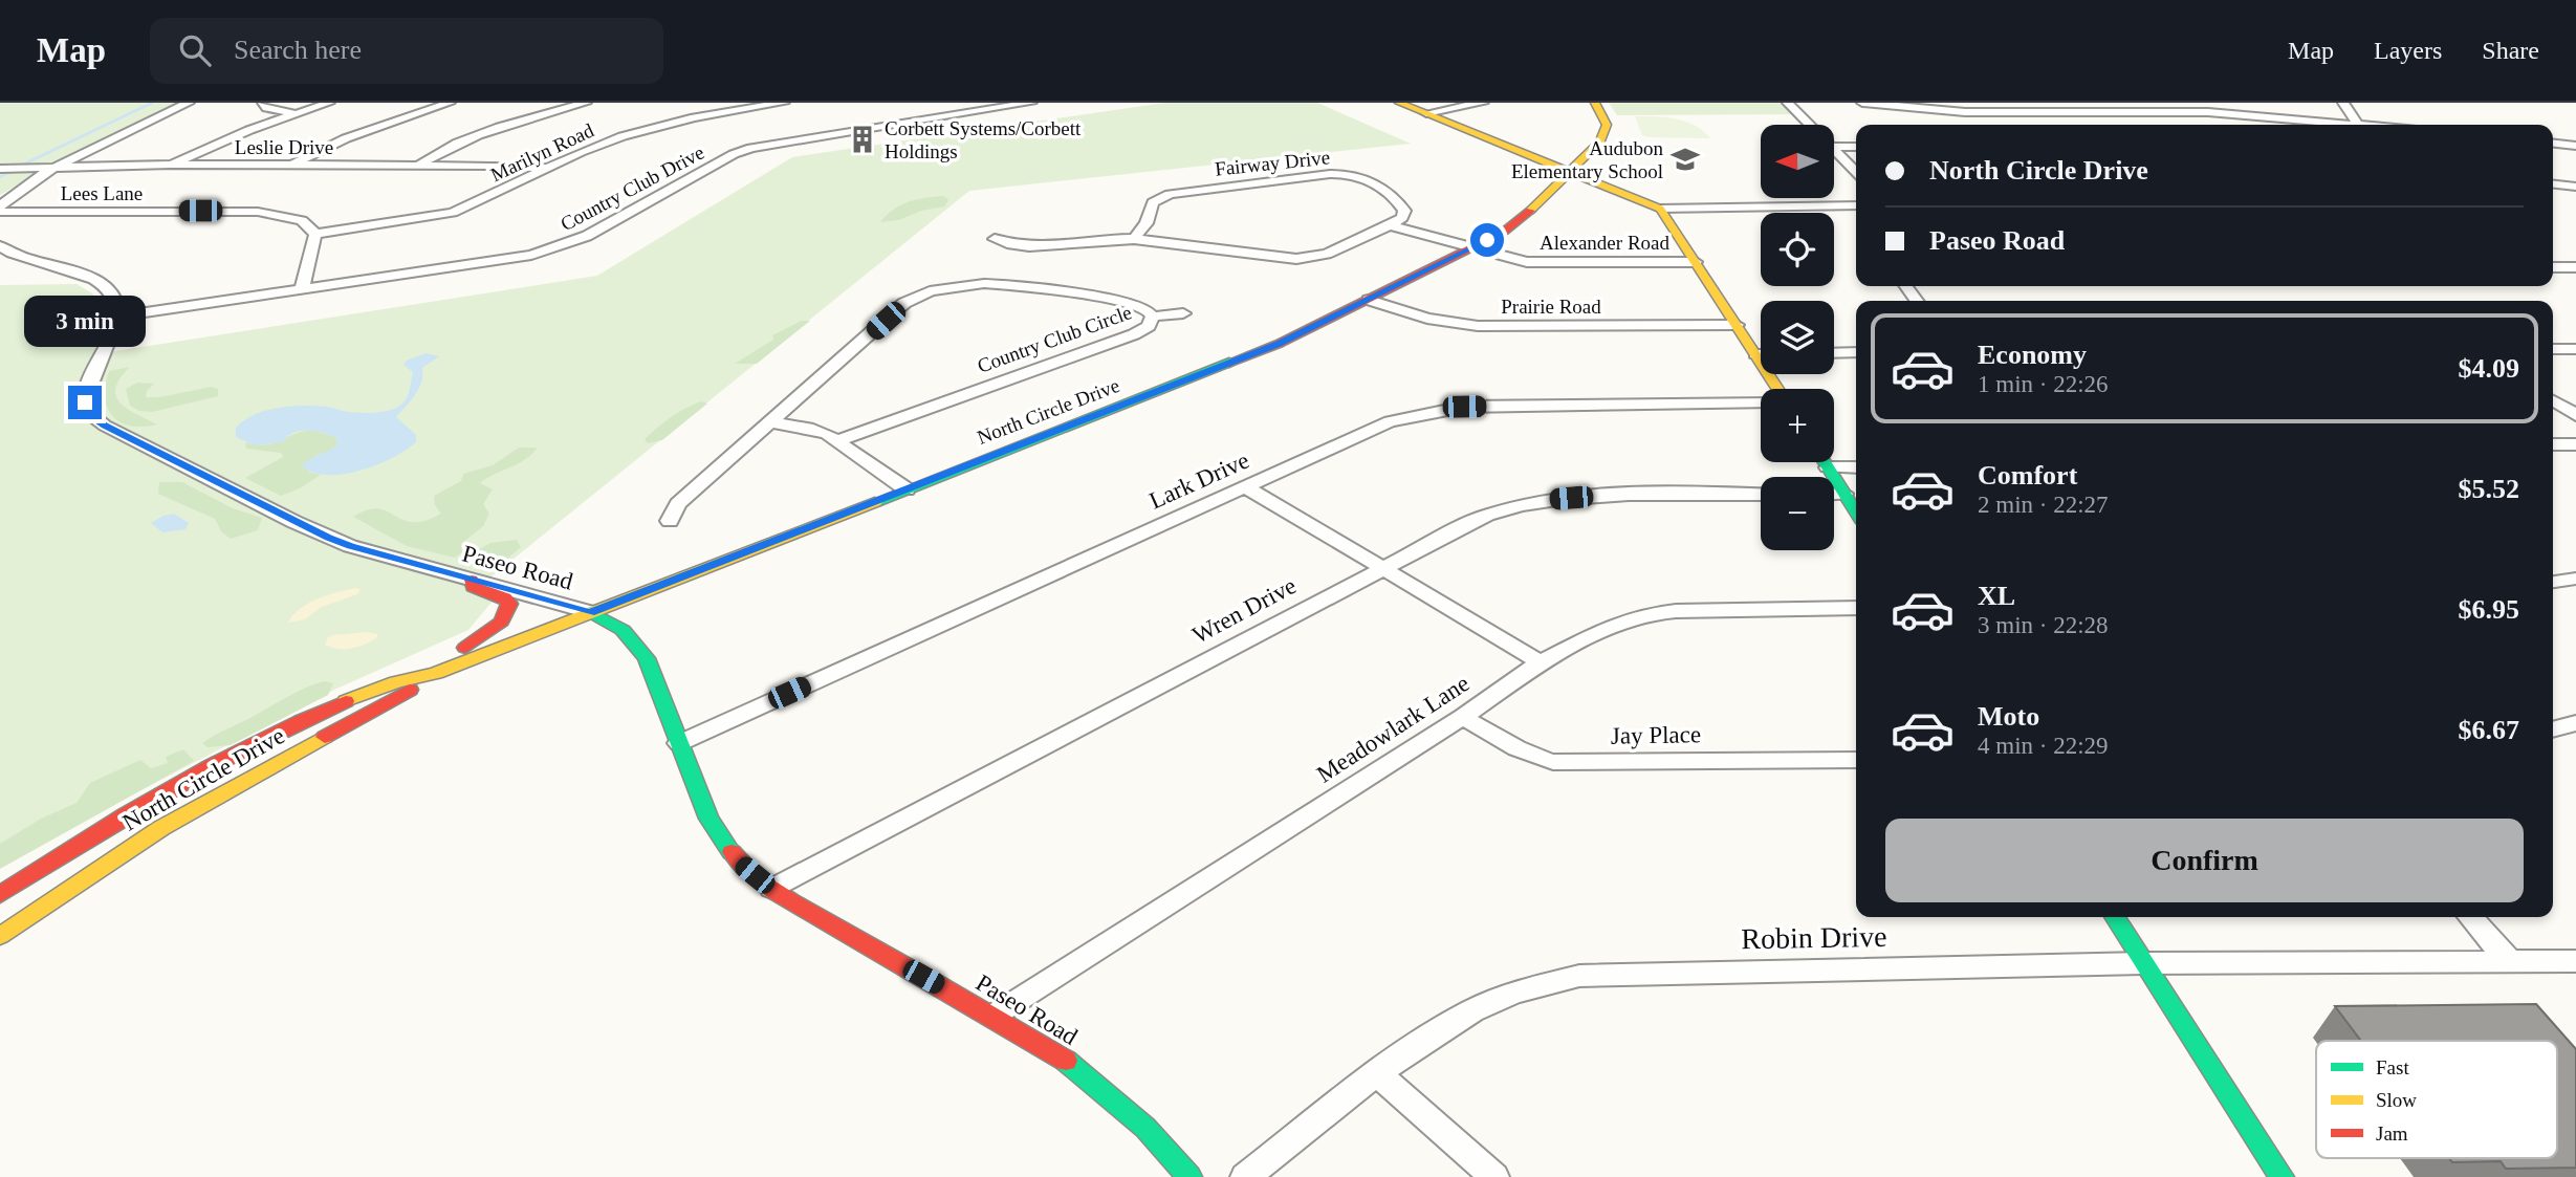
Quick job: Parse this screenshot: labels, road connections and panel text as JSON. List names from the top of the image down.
{
  "streets": {
    "main road": ["North Circle Drive", "Paseo Road"],
    "street": [
      "Leslie Drive",
      "Marilyn Road",
      "Fairway Drive",
      "Country Club Drive",
      "Lees Lane",
      "Alexander Road",
      "Prairie Road",
      "Country Club Circle",
      "Lark Drive",
      "Wren Drive",
      "Meadowlark Lane",
      "Jay Place",
      "Robin Drive"
    ]
  },
  "crossings": [
    ["Leslie Drive", "Marilyn Road"],
    ["Marilyn Road", "Lees Lane"],
    ["Country Club Drive", "Paseo Road"],
    ["Alexander Road", "North Circle Drive"],
    ["Prairie Road", "North Circle Drive"],
    ["North Circle Drive", "Paseo Road"],
    ["Lark Drive", "Paseo Road"],
    ["Paseo Road", "Wren Drive"],
    ["Paseo Road", "Meadowlark Lane"],
    ["Meadowlark Lane", "Jay Place"]
  ],
  "places": {
    "building": ["Corbett Systems/Corbett Holdings"],
    "school or university": ["Audubon Elementary School"]
  },
  "legend": ["Fast", "Slow", "Jam"],
  "north": "left",
  "page": {
    "header": "Map",
    "search": "Search here",
    "nav": ["Map", "Layers", "Share"],
    "map_buttons": ["+", "−"],
    "banner": ["North Circle Drive", "Paseo Road"],
    "bubble": "3 min",
    "list": [
      {
        "name": "Economy",
        "note": "1 min · 22:26",
        "value": "$4.09"
      },
      {
        "name": "Comfort",
        "note": "2 min · 22:27",
        "value": "$5.52"
      },
      {
        "name": "XL",
        "note": "3 min · 22:28",
        "value": "$6.95"
      },
      {
        "name": "Moto",
        "note": "4 min · 22:29",
        "value": "$6.67"
      }
    ],
    "buttons": "Confirm"
  }
}
